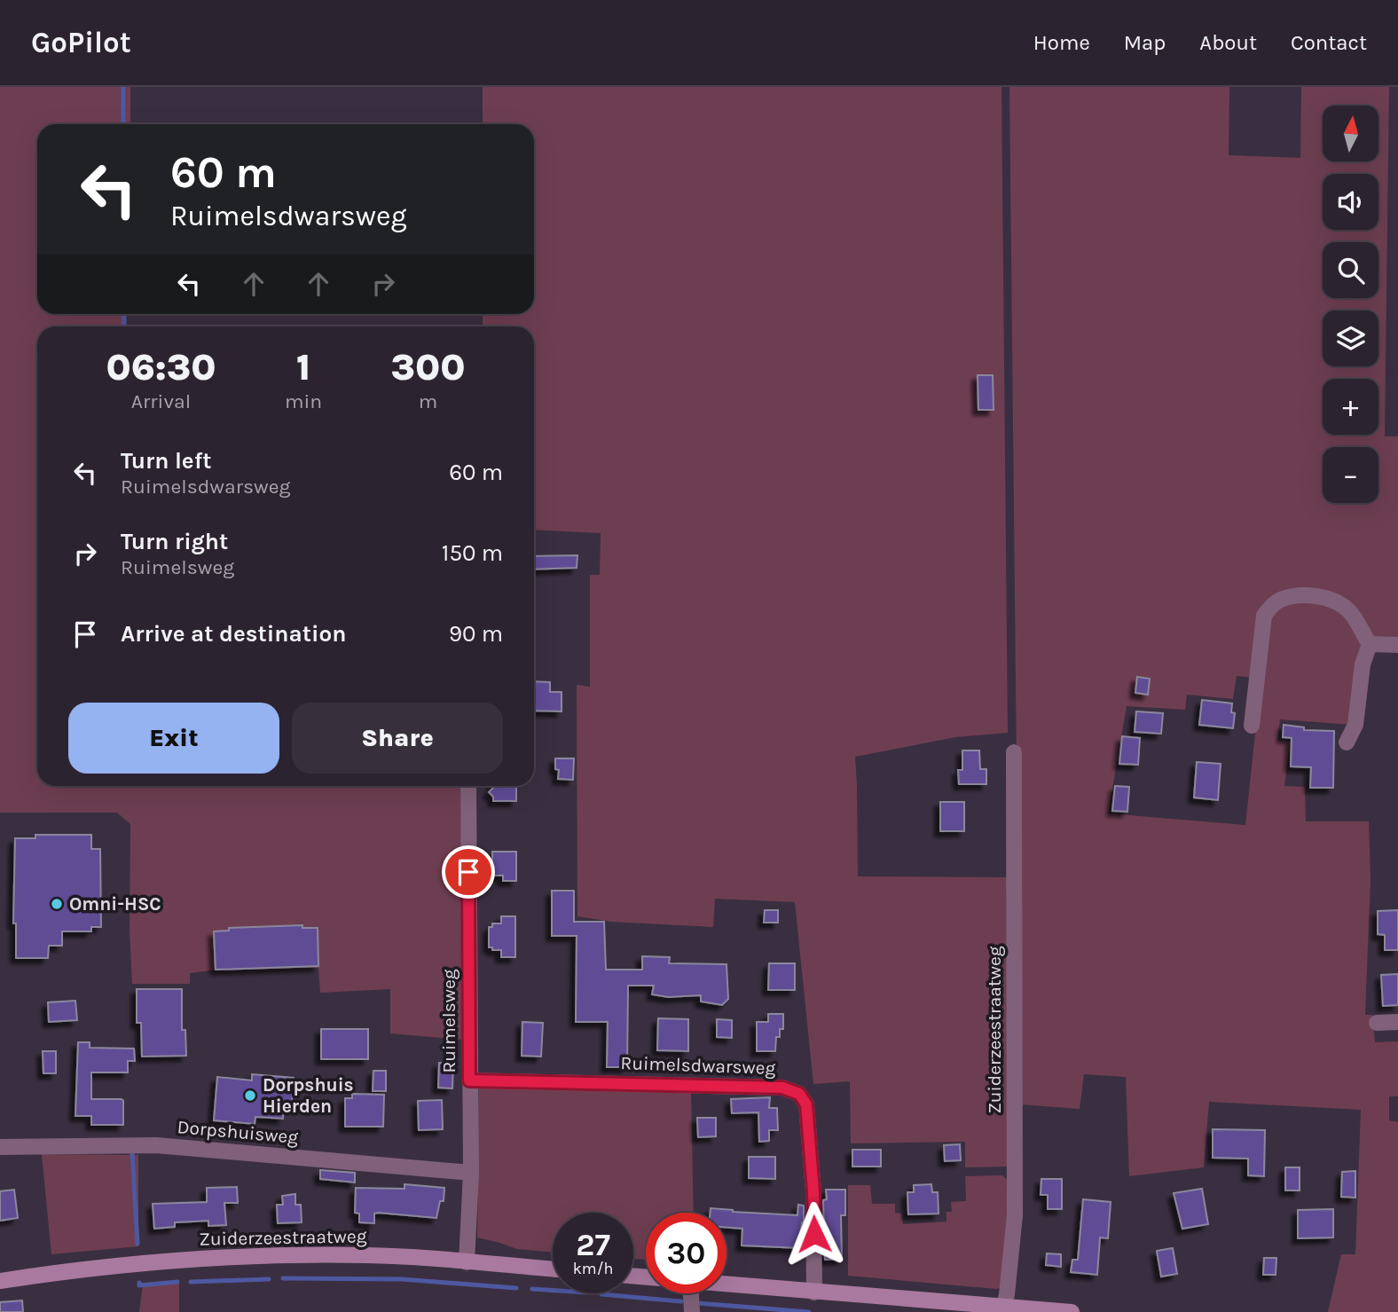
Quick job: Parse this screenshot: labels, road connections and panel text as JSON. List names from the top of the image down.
{
  "streets": {
    "main road": ["Zuiderzeestraatweg"],
    "street": ["Ruimelsweg", "Ruimelsdwarsweg", "Dorpshuisweg"]
  },
  "crossings": [
    ["Ruimelsweg", "Zuiderzeestraatweg"],
    ["Ruimelsweg", "Ruimelsdwarsweg"],
    ["Ruimelsweg", "Dorpshuisweg"]
  ],
  "places": ["Omni-HSC", "Dorpshuis Hierden"],
  "north": "top",
  "page": {
    "header": "GoPilot",
    "nav": [
      "Home",
      "Map",
      "About",
      "Contact"
    ],
    "map_buttons": ["+", "−"],
    "turn": ["60 m", "Ruimelsdwarsweg"],
    "eta": [
      "06:30",
      "Arrival",
      "1",
      "min",
      "300",
      "m"
    ],
    "list": [
      {
        "name": "Turn left",
        "note": "Ruimelsdwarsweg",
        "value": "60 m"
      },
      {
        "name": "Turn right",
        "note": "Ruimelsweg",
        "value": "150 m"
      },
      {
        "name": "Arrive at destination",
        "value": "90 m"
      }
    ],
    "buttons": ["Exit", "Share"],
    "speed": "27 km/h",
    "limit": "30"
  }
}
